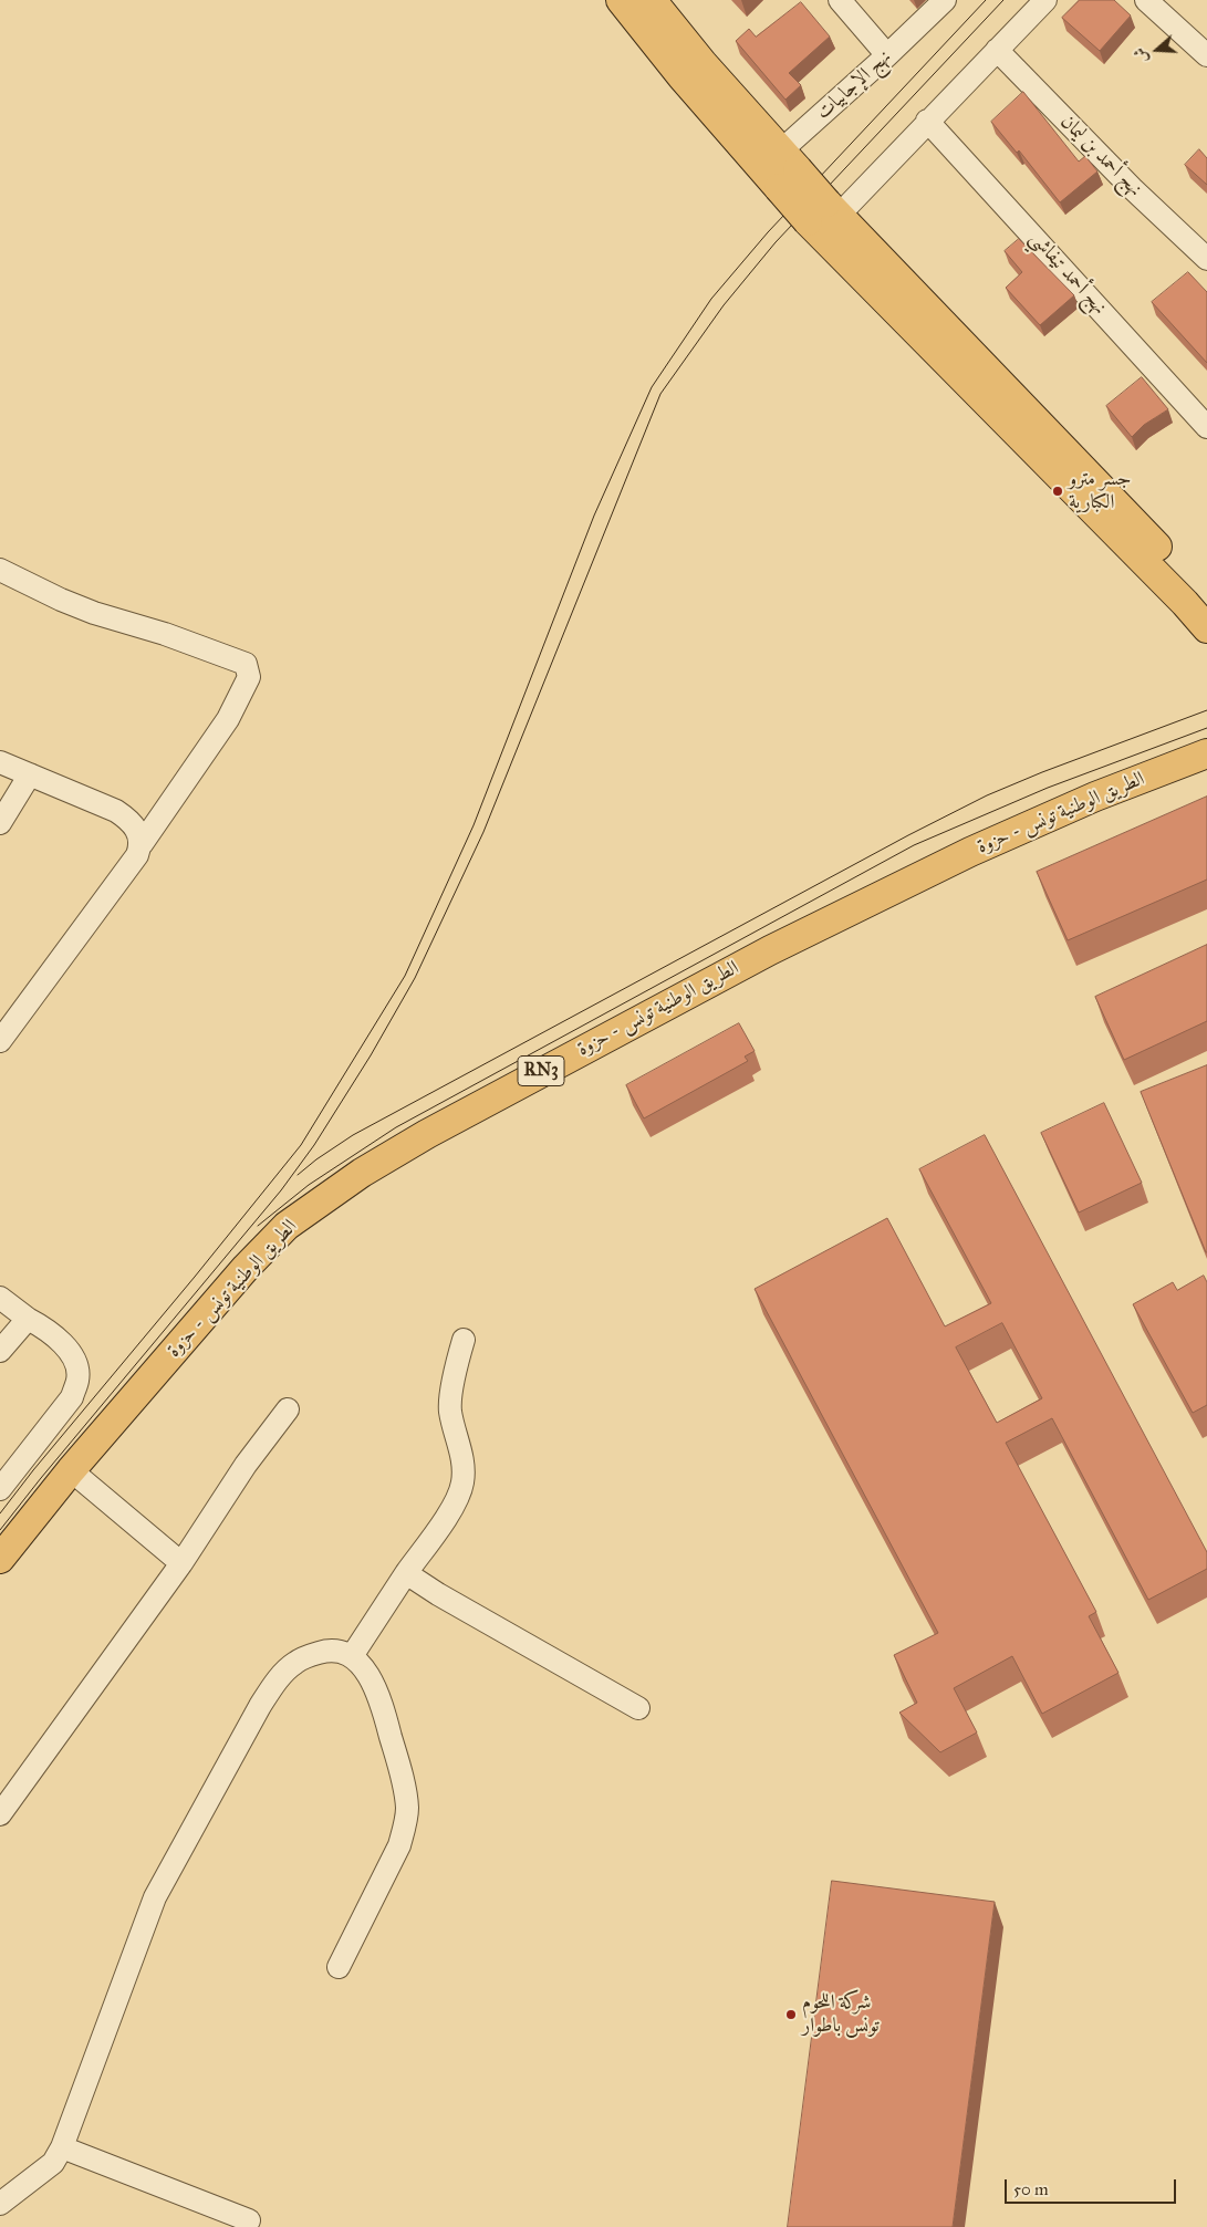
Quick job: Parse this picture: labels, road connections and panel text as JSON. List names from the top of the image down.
{
  "streets": {
    "main road": ["الطريق الوطنية تونس - حزوة", "RN3"],
    "street": ["نهج الإجابيات", "نهج أحمد بن ليمان", "نهج أحمد تيفاشي"]
  },
  "places": ["جسر مترو الكبارية", "شركة اللحوم تونس باطوار"],
  "scale_bar": "50 m",
  "north": "left"
}
